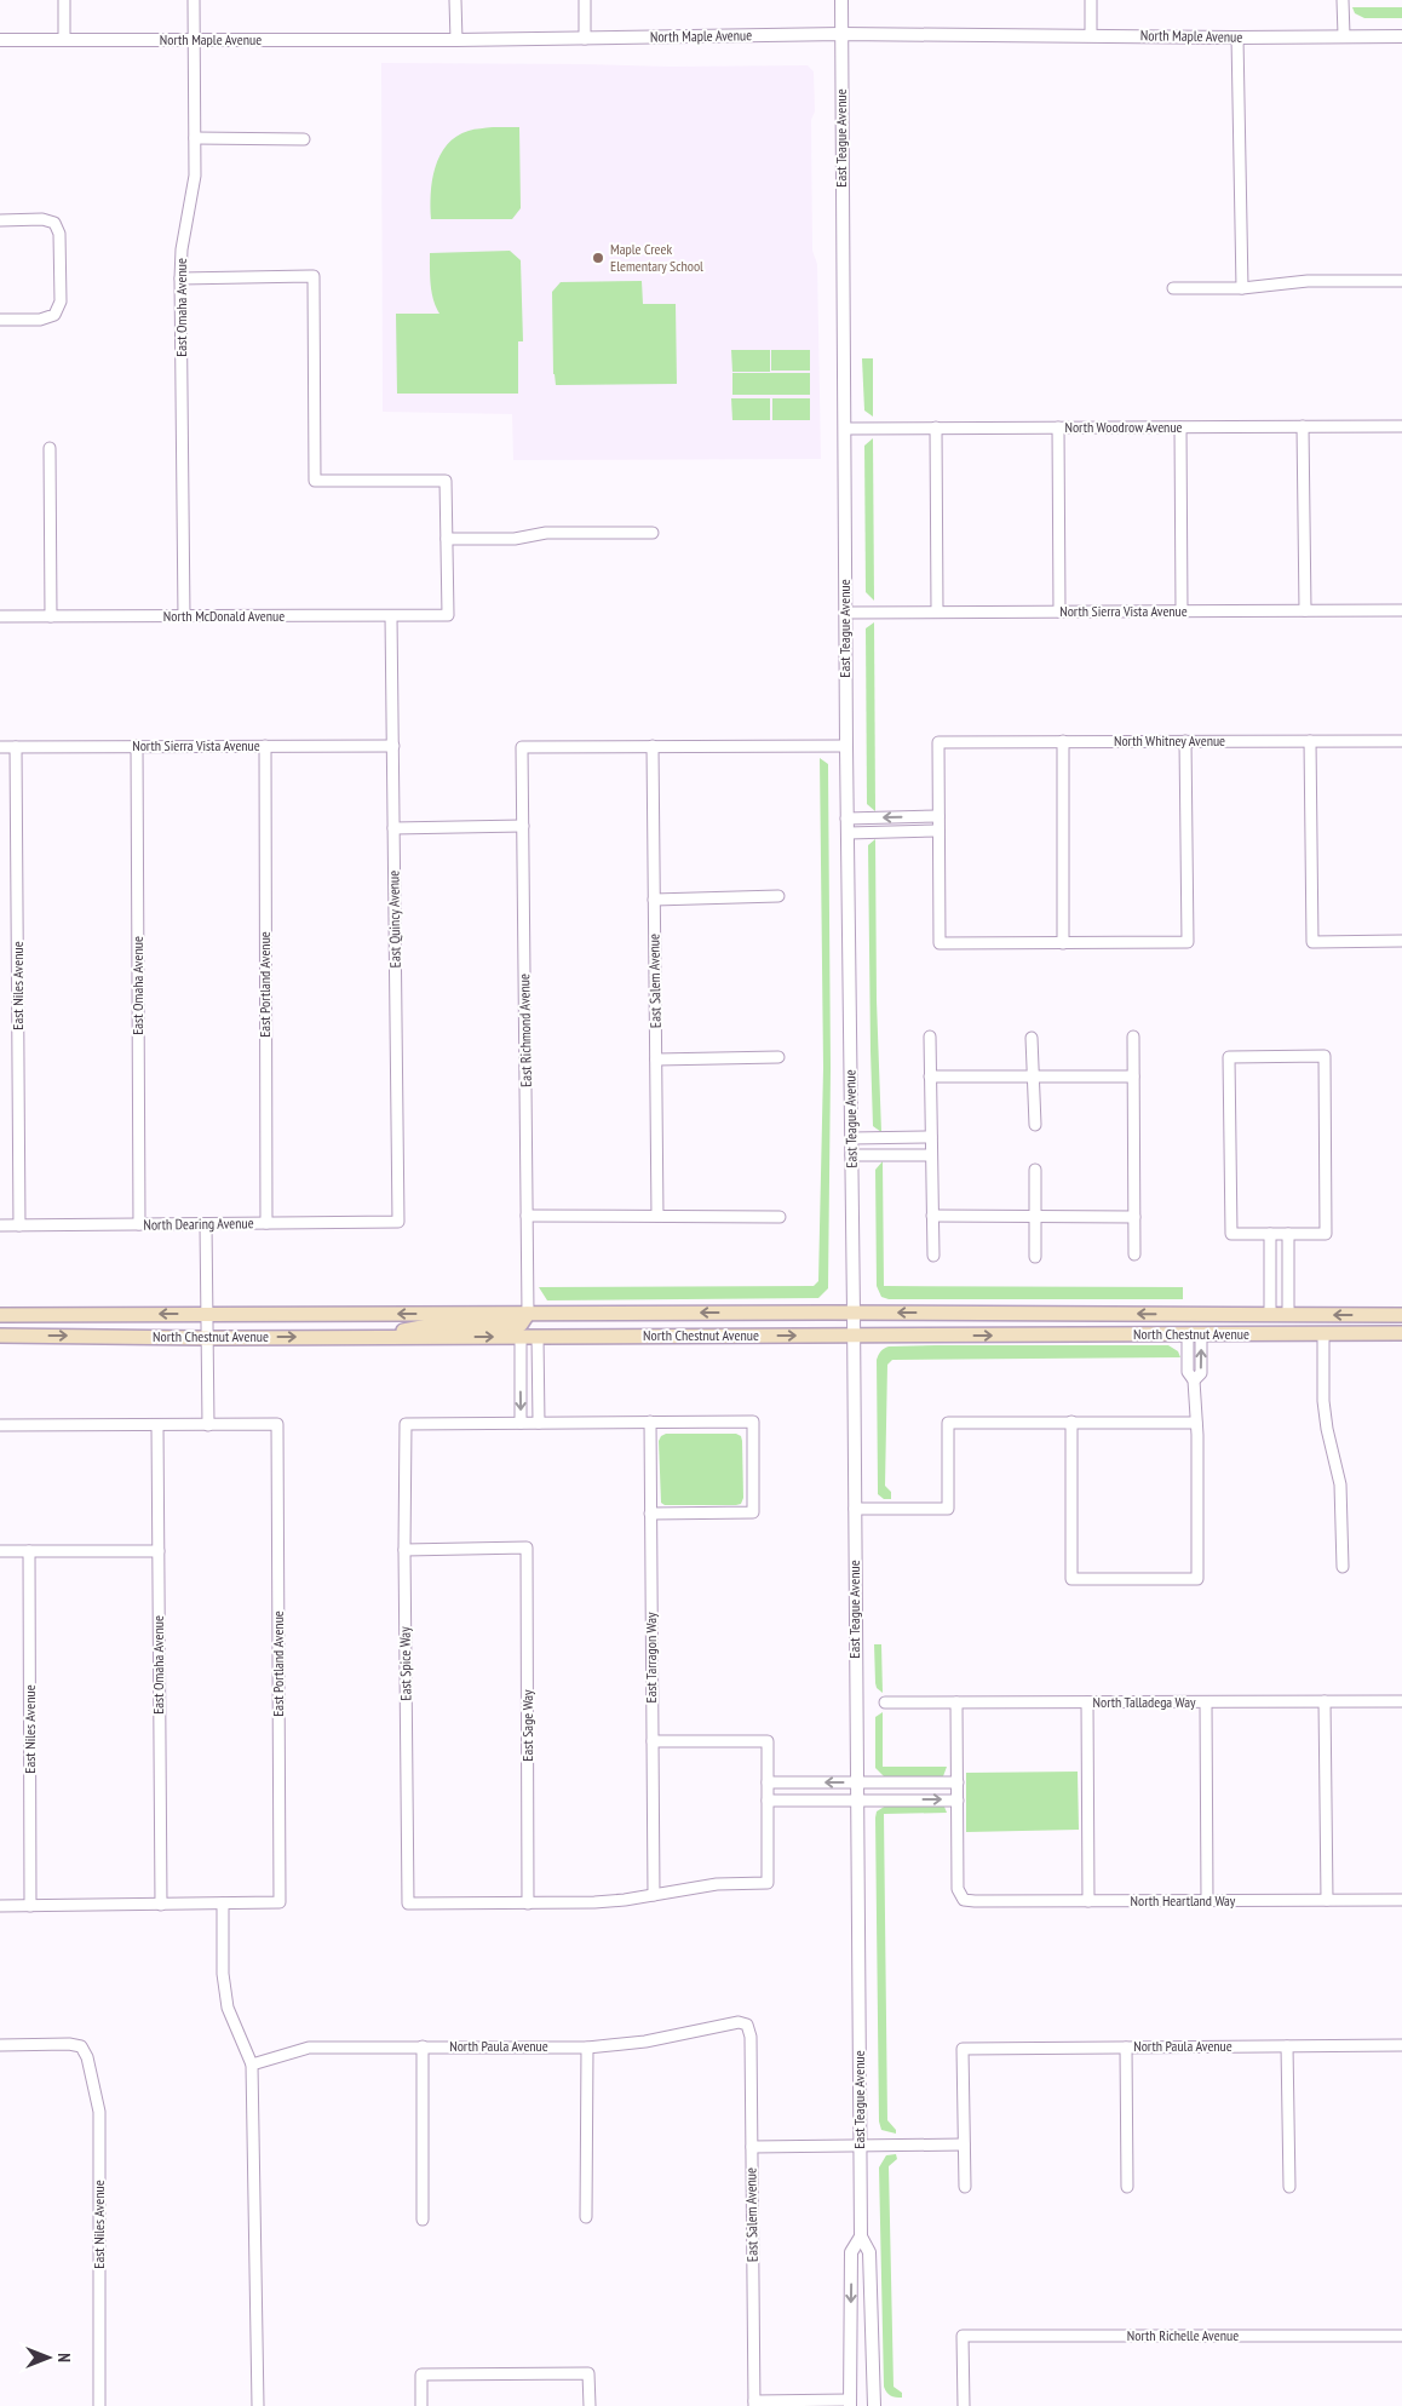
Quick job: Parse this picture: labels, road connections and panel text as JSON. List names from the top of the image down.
{
  "streets": {
    "main road": ["North Chestnut Avenue"],
    "street": [
      "North Maple Avenue",
      "East Teague Avenue",
      "East Omaha Avenue",
      "North Woodrow Avenue",
      "North Sierra Vista Avenue",
      "North McDonald Avenue",
      "North Whitney Avenue",
      "East Quincy Avenue",
      "East Salem Avenue",
      "East Portland Avenue",
      "East Niles Avenue",
      "East Richmond Avenue",
      "North Dearing Avenue",
      "East Tarragon Way",
      "East Spice Way",
      "North Talladega Way",
      "East Sage Way",
      "North Heartland Way",
      "North Paula Avenue",
      "North Richelle Avenue"
    ]
  },
  "crossings": [
    ["North Maple Avenue", "East Teague Avenue"],
    ["North Maple Avenue", "East Omaha Avenue"],
    ["East Teague Avenue", "North Woodrow Avenue"],
    ["East Teague Avenue", "North Sierra Vista Avenue"],
    ["East Teague Avenue", "North Chestnut Avenue"],
    ["East Omaha Avenue", "North Sierra Vista Avenue"],
    ["East Omaha Avenue", "North McDonald Avenue"],
    ["East Omaha Avenue", "North Dearing Avenue"],
    ["North Sierra Vista Avenue", "East Quincy Avenue"],
    ["North Sierra Vista Avenue", "East Portland Avenue"],
    ["North Sierra Vista Avenue", "East Niles Avenue"],
    ["North McDonald Avenue", "East Quincy Avenue"],
    ["East Quincy Avenue", "North Dearing Avenue"],
    ["East Salem Avenue", "East Richmond Avenue"],
    ["East Salem Avenue", "North Paula Avenue"],
    ["East Portland Avenue", "North Dearing Avenue"],
    ["East Niles Avenue", "North Dearing Avenue"],
    ["East Richmond Avenue", "North Chestnut Avenue"],
    ["East Spice Way", "East Sage Way"]
  ],
  "places": ["Maple Creek Elementary School"],
  "north": "right"
}
